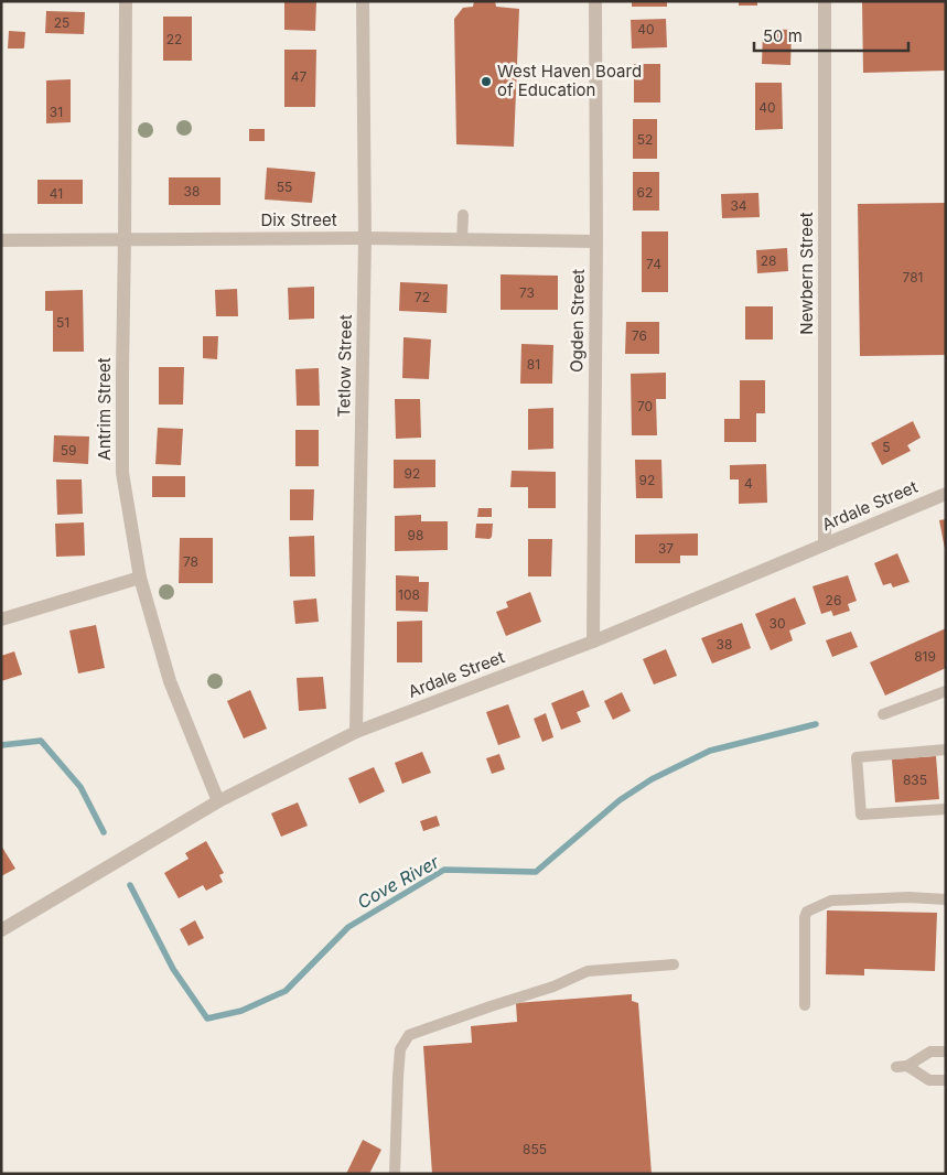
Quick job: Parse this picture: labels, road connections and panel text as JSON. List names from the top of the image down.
{
  "streets": {
    "street": [
      "Dix Street",
      "Newbern Street",
      "Ogden Street",
      "Tetlow Street",
      "Antrim Street",
      "Ardale Street"
    ]
  },
  "crossings": [
    ["Dix Street", "Ogden Street"],
    ["Dix Street", "Tetlow Street"],
    ["Dix Street", "Antrim Street"],
    ["Newbern Street", "Ardale Street"],
    ["Ogden Street", "Ardale Street"],
    ["Tetlow Street", "Ardale Street"],
    ["Antrim Street", "Ardale Street"]
  ],
  "water": ["Cove River"],
  "places": ["West Haven Board of Education"],
  "house_numbers": [
    "25",
    "40",
    "22",
    "47",
    "40",
    "31",
    "52",
    "55",
    "38",
    "62",
    "41",
    "34",
    "28",
    "74",
    "781",
    "73",
    "72",
    "51",
    "76",
    "81",
    "70",
    "5",
    "59",
    "92",
    "92",
    "4",
    "98",
    "37",
    "78",
    "108",
    "26",
    "30",
    "38",
    "819",
    "835",
    "855"
  ],
  "scale_bar": "50 m"
}
